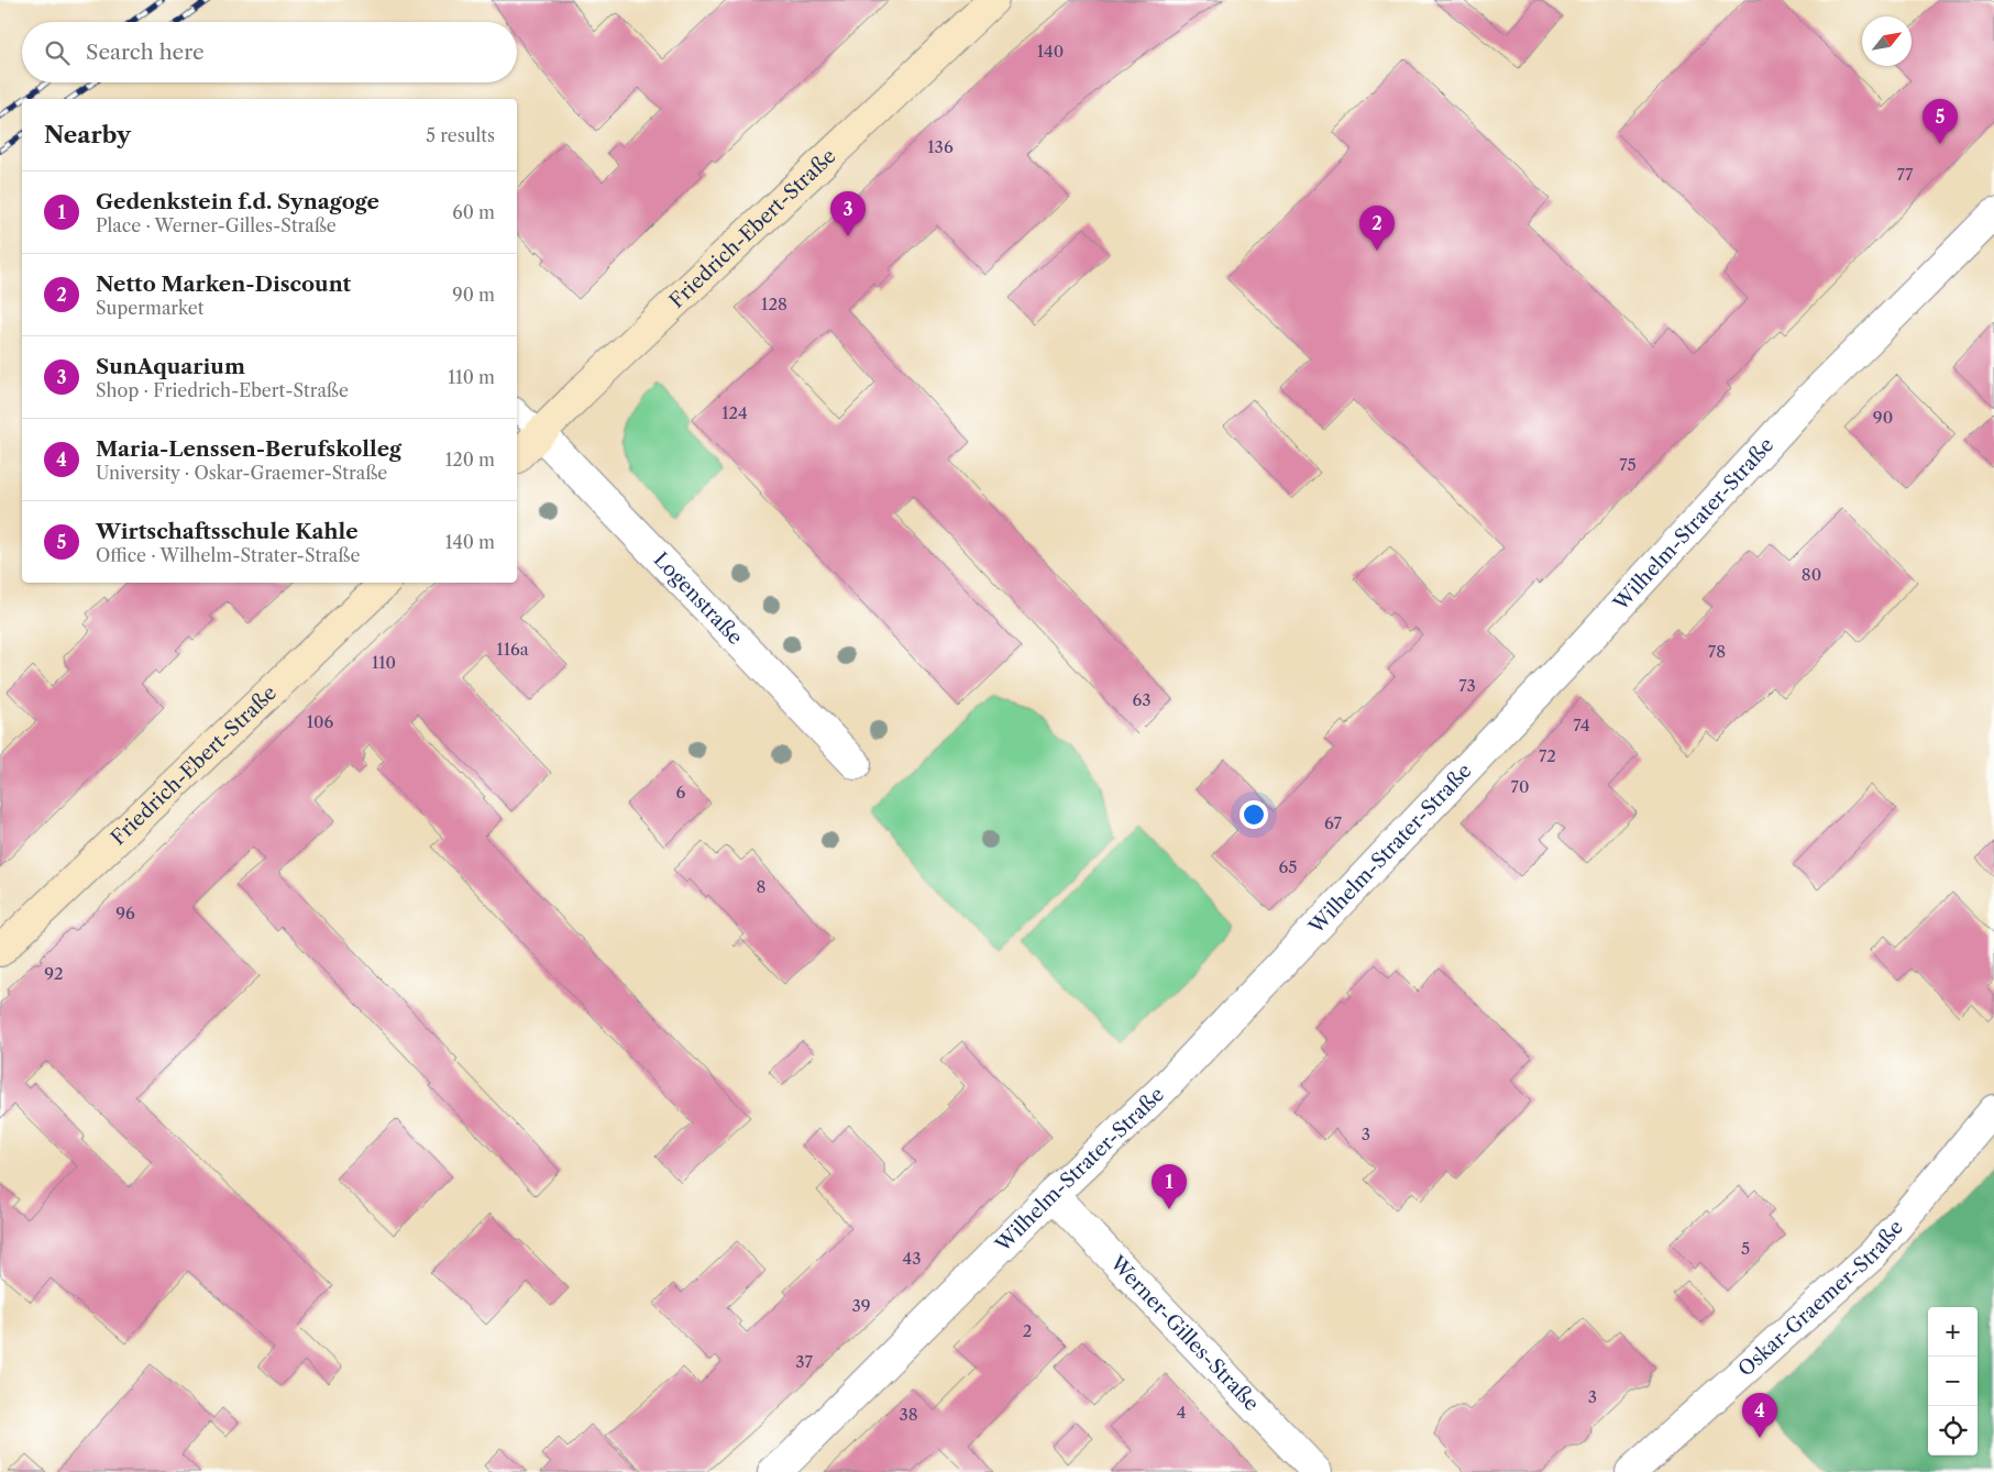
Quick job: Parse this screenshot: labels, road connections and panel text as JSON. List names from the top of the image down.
{
  "streets": {
    "main road": ["Friedrich-Ebert-Straße"],
    "street": [
      "Wilhelm-Strater-Straße",
      "Logenstraße",
      "Oskar-Graemer-Straße",
      "Werner-Gilles-Straße"
    ]
  },
  "crossings": [
    ["Friedrich-Ebert-Straße", "Logenstraße"],
    ["Wilhelm-Strater-Straße", "Werner-Gilles-Straße"]
  ],
  "house_numbers": [
    "140",
    "136",
    "77",
    "128",
    "124",
    "90",
    "75",
    "80",
    "116a",
    "78",
    "110",
    "73",
    "63",
    "106",
    "74",
    "72",
    "70",
    "6",
    "67",
    "65",
    "8",
    "96",
    "92",
    "3",
    "5",
    "43",
    "39",
    "2",
    "37",
    "3",
    "4",
    "38"
  ],
  "north": "top right",
  "page": {
    "search": "Search here",
    "pins": [
      "5",
      "3",
      "2",
      "1",
      "4"
    ],
    "heading": ["Nearby", "5 results"],
    "list": [
      {
        "mark": "1",
        "name": "Gedenkstein f.d. Synagoge",
        "note": "Place · Werner-Gilles-Straße",
        "value": "60 m"
      },
      {
        "mark": "2",
        "name": "Netto Marken-Discount",
        "note": "Supermarket",
        "value": "90 m"
      },
      {
        "mark": "3",
        "name": "SunAquarium",
        "note": "Shop · Friedrich-Ebert-Straße",
        "value": "110 m"
      },
      {
        "mark": "4",
        "name": "Maria-Lenssen-Berufskolleg",
        "note": "University · Oskar-Graemer-Straße",
        "value": "120 m"
      },
      {
        "mark": "5",
        "name": "Wirtschaftsschule Kahle",
        "note": "Office · Wilhelm-Strater-Straße",
        "value": "140 m"
      }
    ],
    "map_buttons": ["+", "−"]
  }
}
